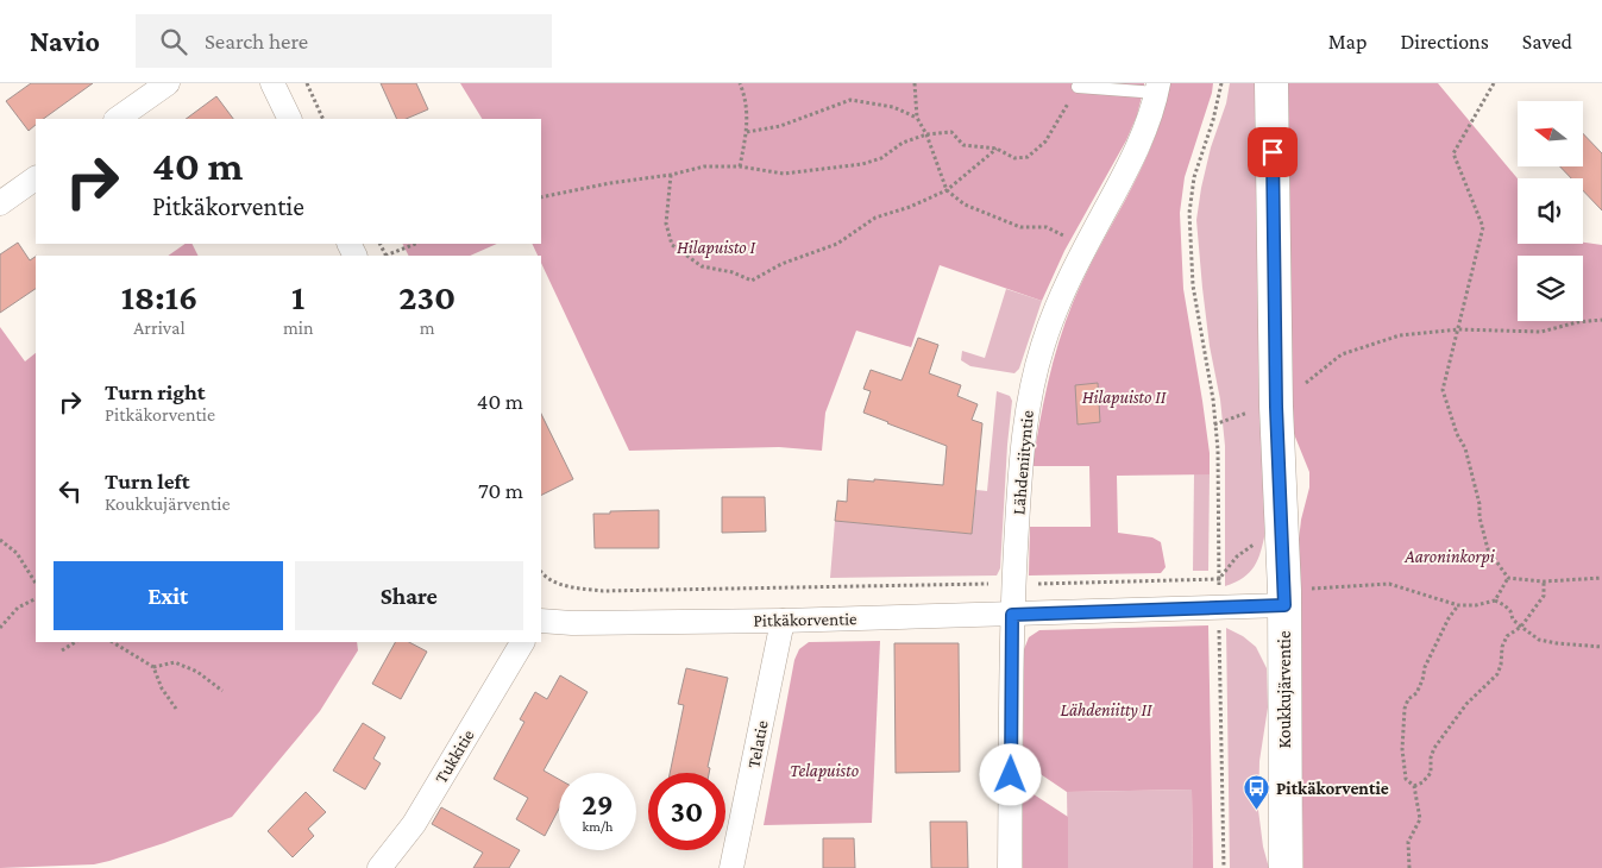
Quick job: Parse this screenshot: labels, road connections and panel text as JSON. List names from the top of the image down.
{
  "streets": {
    "street": [
      "Lähdeniityntie",
      "Pitkäkorventie",
      "Koukkujärventie",
      "Telatie",
      "Tukkitie"
    ]
  },
  "crossings": [
    ["Lähdeniityntie", "Pitkäkorventie"],
    ["Pitkäkorventie", "Koukkujärventie"],
    ["Pitkäkorventie", "Telatie"]
  ],
  "parks": [
    "Hilapuisto I",
    "Hilapuisto II",
    "Aaroninkorpi",
    "Lähdeniitty II",
    "Telapuisto"
  ],
  "places": {
    "bus stop": ["Pitkäkorventie"]
  },
  "north": "left",
  "page": {
    "header": "Navio",
    "search": "Search here",
    "nav": ["Map", "Directions", "Saved"],
    "turn": ["40 m", "Pitkäkorventie"],
    "eta": [
      "18:16",
      "Arrival",
      "1",
      "min",
      "230",
      "m"
    ],
    "list": [
      {
        "name": "Turn right",
        "note": "Pitkäkorventie",
        "value": "40 m"
      },
      {
        "name": "Turn left",
        "note": "Koukkujärventie",
        "value": "70 m"
      }
    ],
    "buttons": ["Exit", "Share"],
    "speed": "29 km/h",
    "limit": "30"
  }
}
